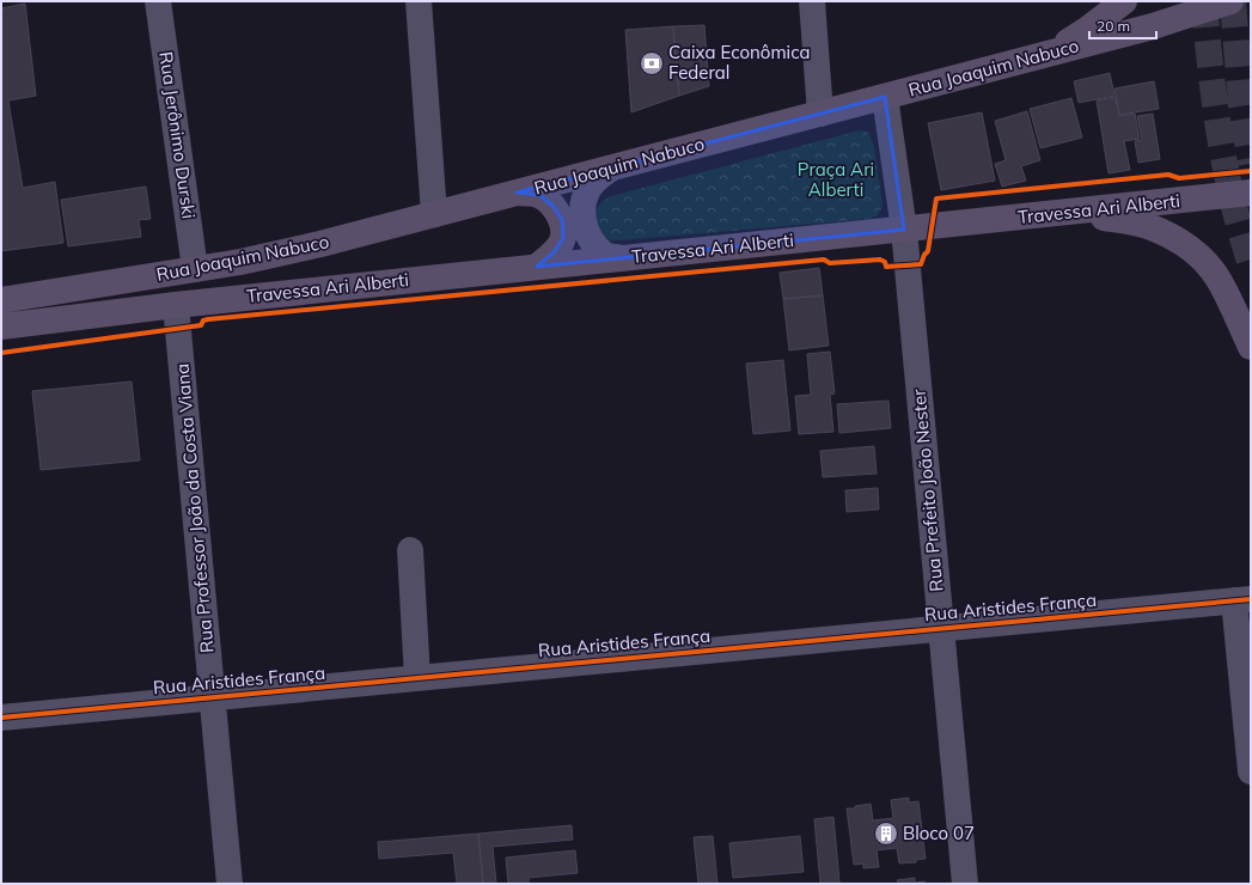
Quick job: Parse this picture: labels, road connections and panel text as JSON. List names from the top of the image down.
{
  "streets": {
    "main road": ["Rua Joaquim Nabuco", "Travessa Ari Alberti"],
    "street": [
      "Rua Jerônimo Durski",
      "Rua Prefeito João Nester",
      "Rua Professor João da Costa Viana",
      "Rua Aristides França"
    ]
  },
  "crossings": [
    ["Rua Joaquim Nabuco", "Rua Jerônimo Durski"],
    ["Rua Joaquim Nabuco", "Travessa Ari Alberti"],
    ["Rua Joaquim Nabuco", "Rua Prefeito João Nester"],
    ["Rua Joaquim Nabuco", "Rua Professor João da Costa Viana"],
    ["Travessa Ari Alberti", "Rua Prefeito João Nester"],
    ["Travessa Ari Alberti", "Rua Professor João da Costa Viana"],
    ["Rua Prefeito João Nester", "Rua Aristides França"],
    ["Rua Professor João da Costa Viana", "Rua Aristides França"]
  ],
  "parks": ["Praça Ari Alberti"],
  "places": {
    "bank": ["Caixa Econômica Federal"],
    "building": ["Bloco 07"]
  },
  "scale_bar": "20 m"
}
